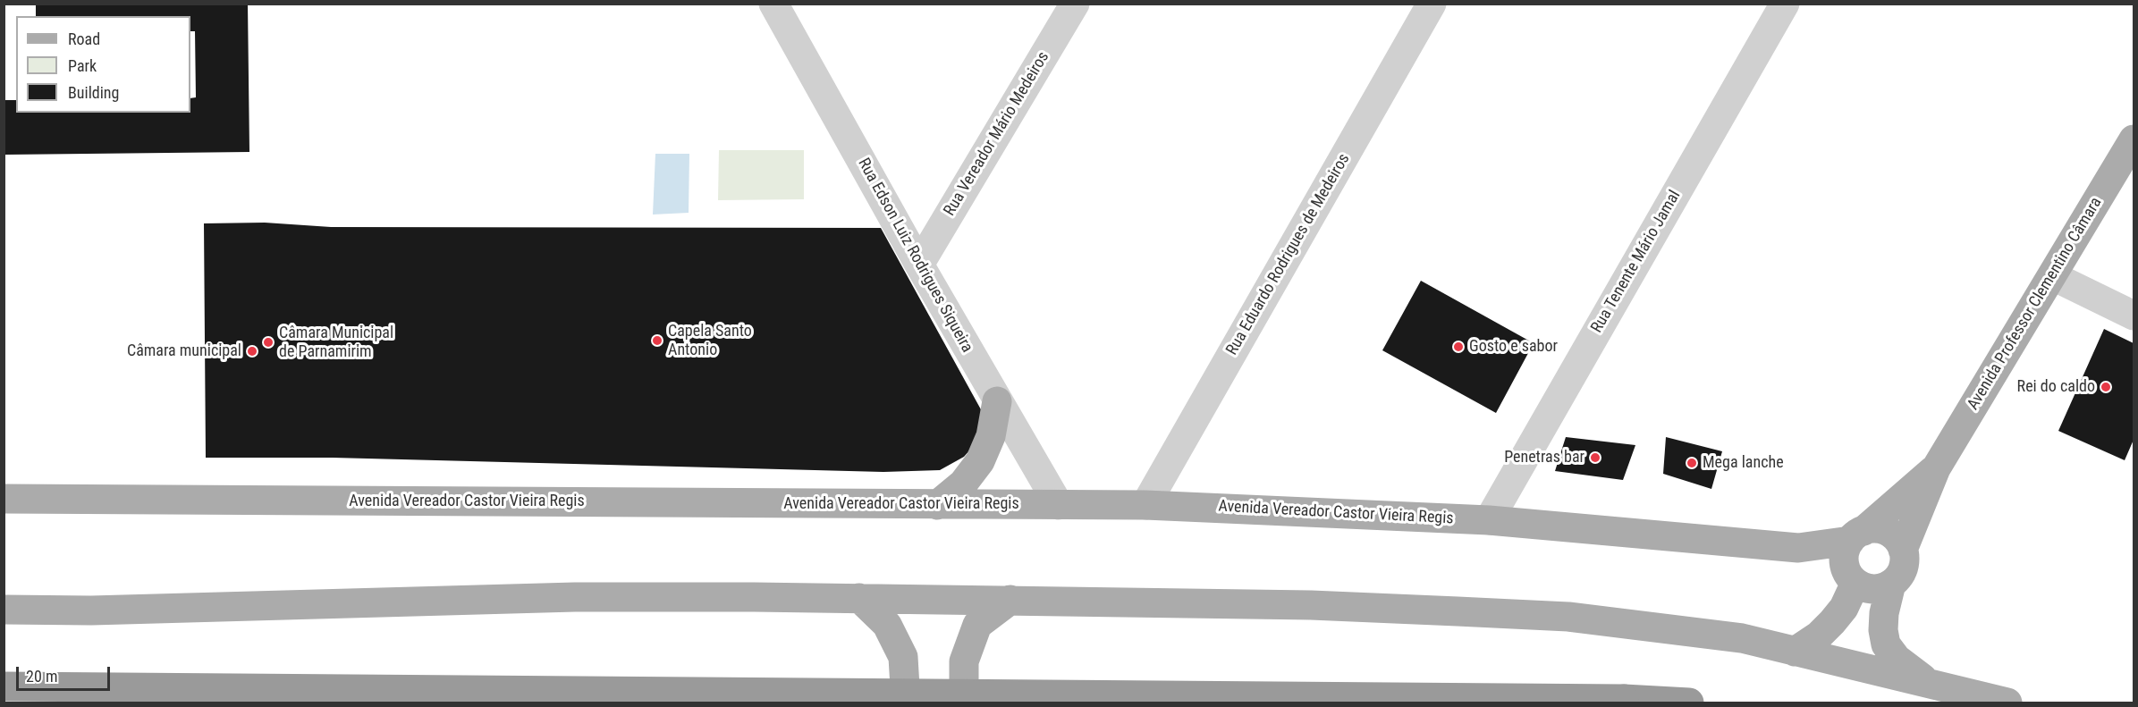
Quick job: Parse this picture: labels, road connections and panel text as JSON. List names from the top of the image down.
{
  "streets": {
    "main road": ["Avenida Professor Clementino Câmara", "Avenida Vereador Castor Vieira Regis"],
    "street": [
      "Rua Vereador Mário Medeiros",
      "Rua Eduardo Rodrigues de Medeiros",
      "Rua Edson Luiz Rodrigues Siqueira",
      "Rua Tenente Mário Jamal"
    ]
  },
  "crossings": [
    ["Rua Vereador Mário Medeiros", "Rua Edson Luiz Rodrigues Siqueira"],
    ["Rua Eduardo Rodrigues de Medeiros", "Avenida Vereador Castor Vieira Regis"],
    ["Rua Edson Luiz Rodrigues Siqueira", "Avenida Vereador Castor Vieira Regis"],
    ["Rua Tenente Mário Jamal", "Avenida Vereador Castor Vieira Regis"],
    ["Avenida Professor Clementino Câmara", "Avenida Vereador Castor Vieira Regis"]
  ],
  "places": [
    "Capela Santo Antonio",
    "Câmara Municipal de Parnamirim",
    "Gosto e sabor",
    "Câmara municipal",
    "Rei do caldo",
    "Penetras bar",
    "Mega lanche"
  ],
  "legend": ["Road", "Park", "Building"],
  "scale_bar": "20 m"
}
